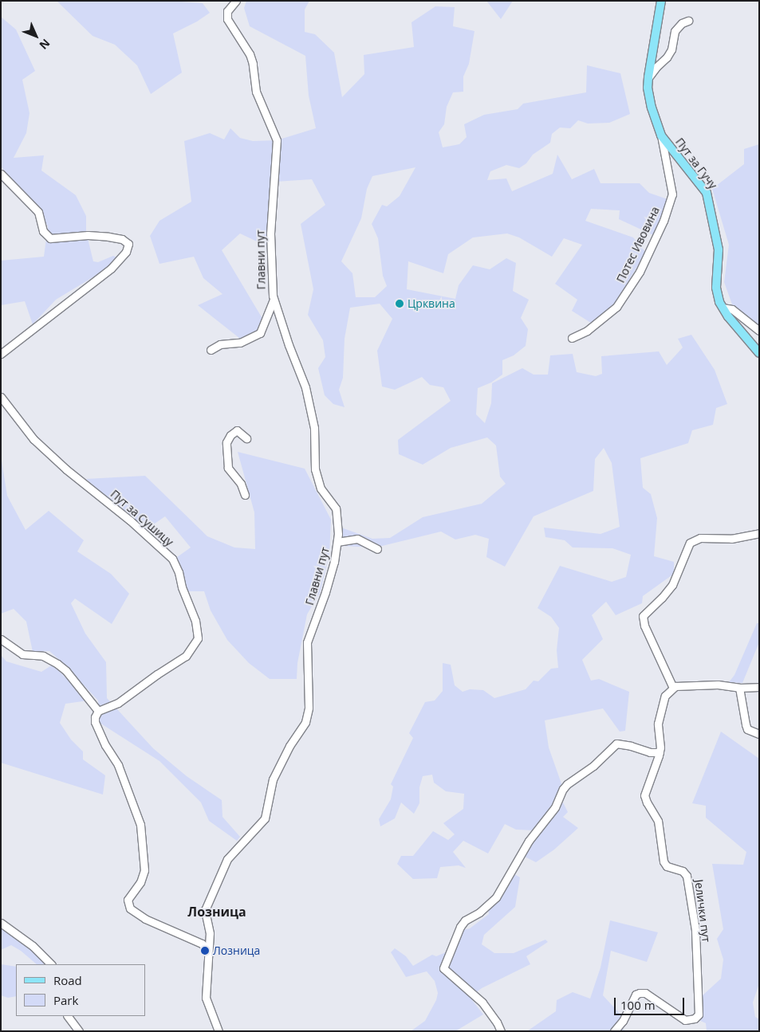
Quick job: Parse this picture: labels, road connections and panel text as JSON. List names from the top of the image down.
{
  "streets": {
    "main road": ["Пут за Гучу"],
    "street": [
      "Потес Ивовина",
      "Главни пут",
      "Пут за Сушицу",
      "Јелички пут"
    ]
  },
  "crossings": [
    ["Пут за Гучу", "Потес Ивовина"]
  ],
  "districts": ["Лозница"],
  "places": ["Црквина", "Лозница"],
  "legend": ["Road", "Park"],
  "scale_bar": "100 m",
  "north": "bottom right"
}
